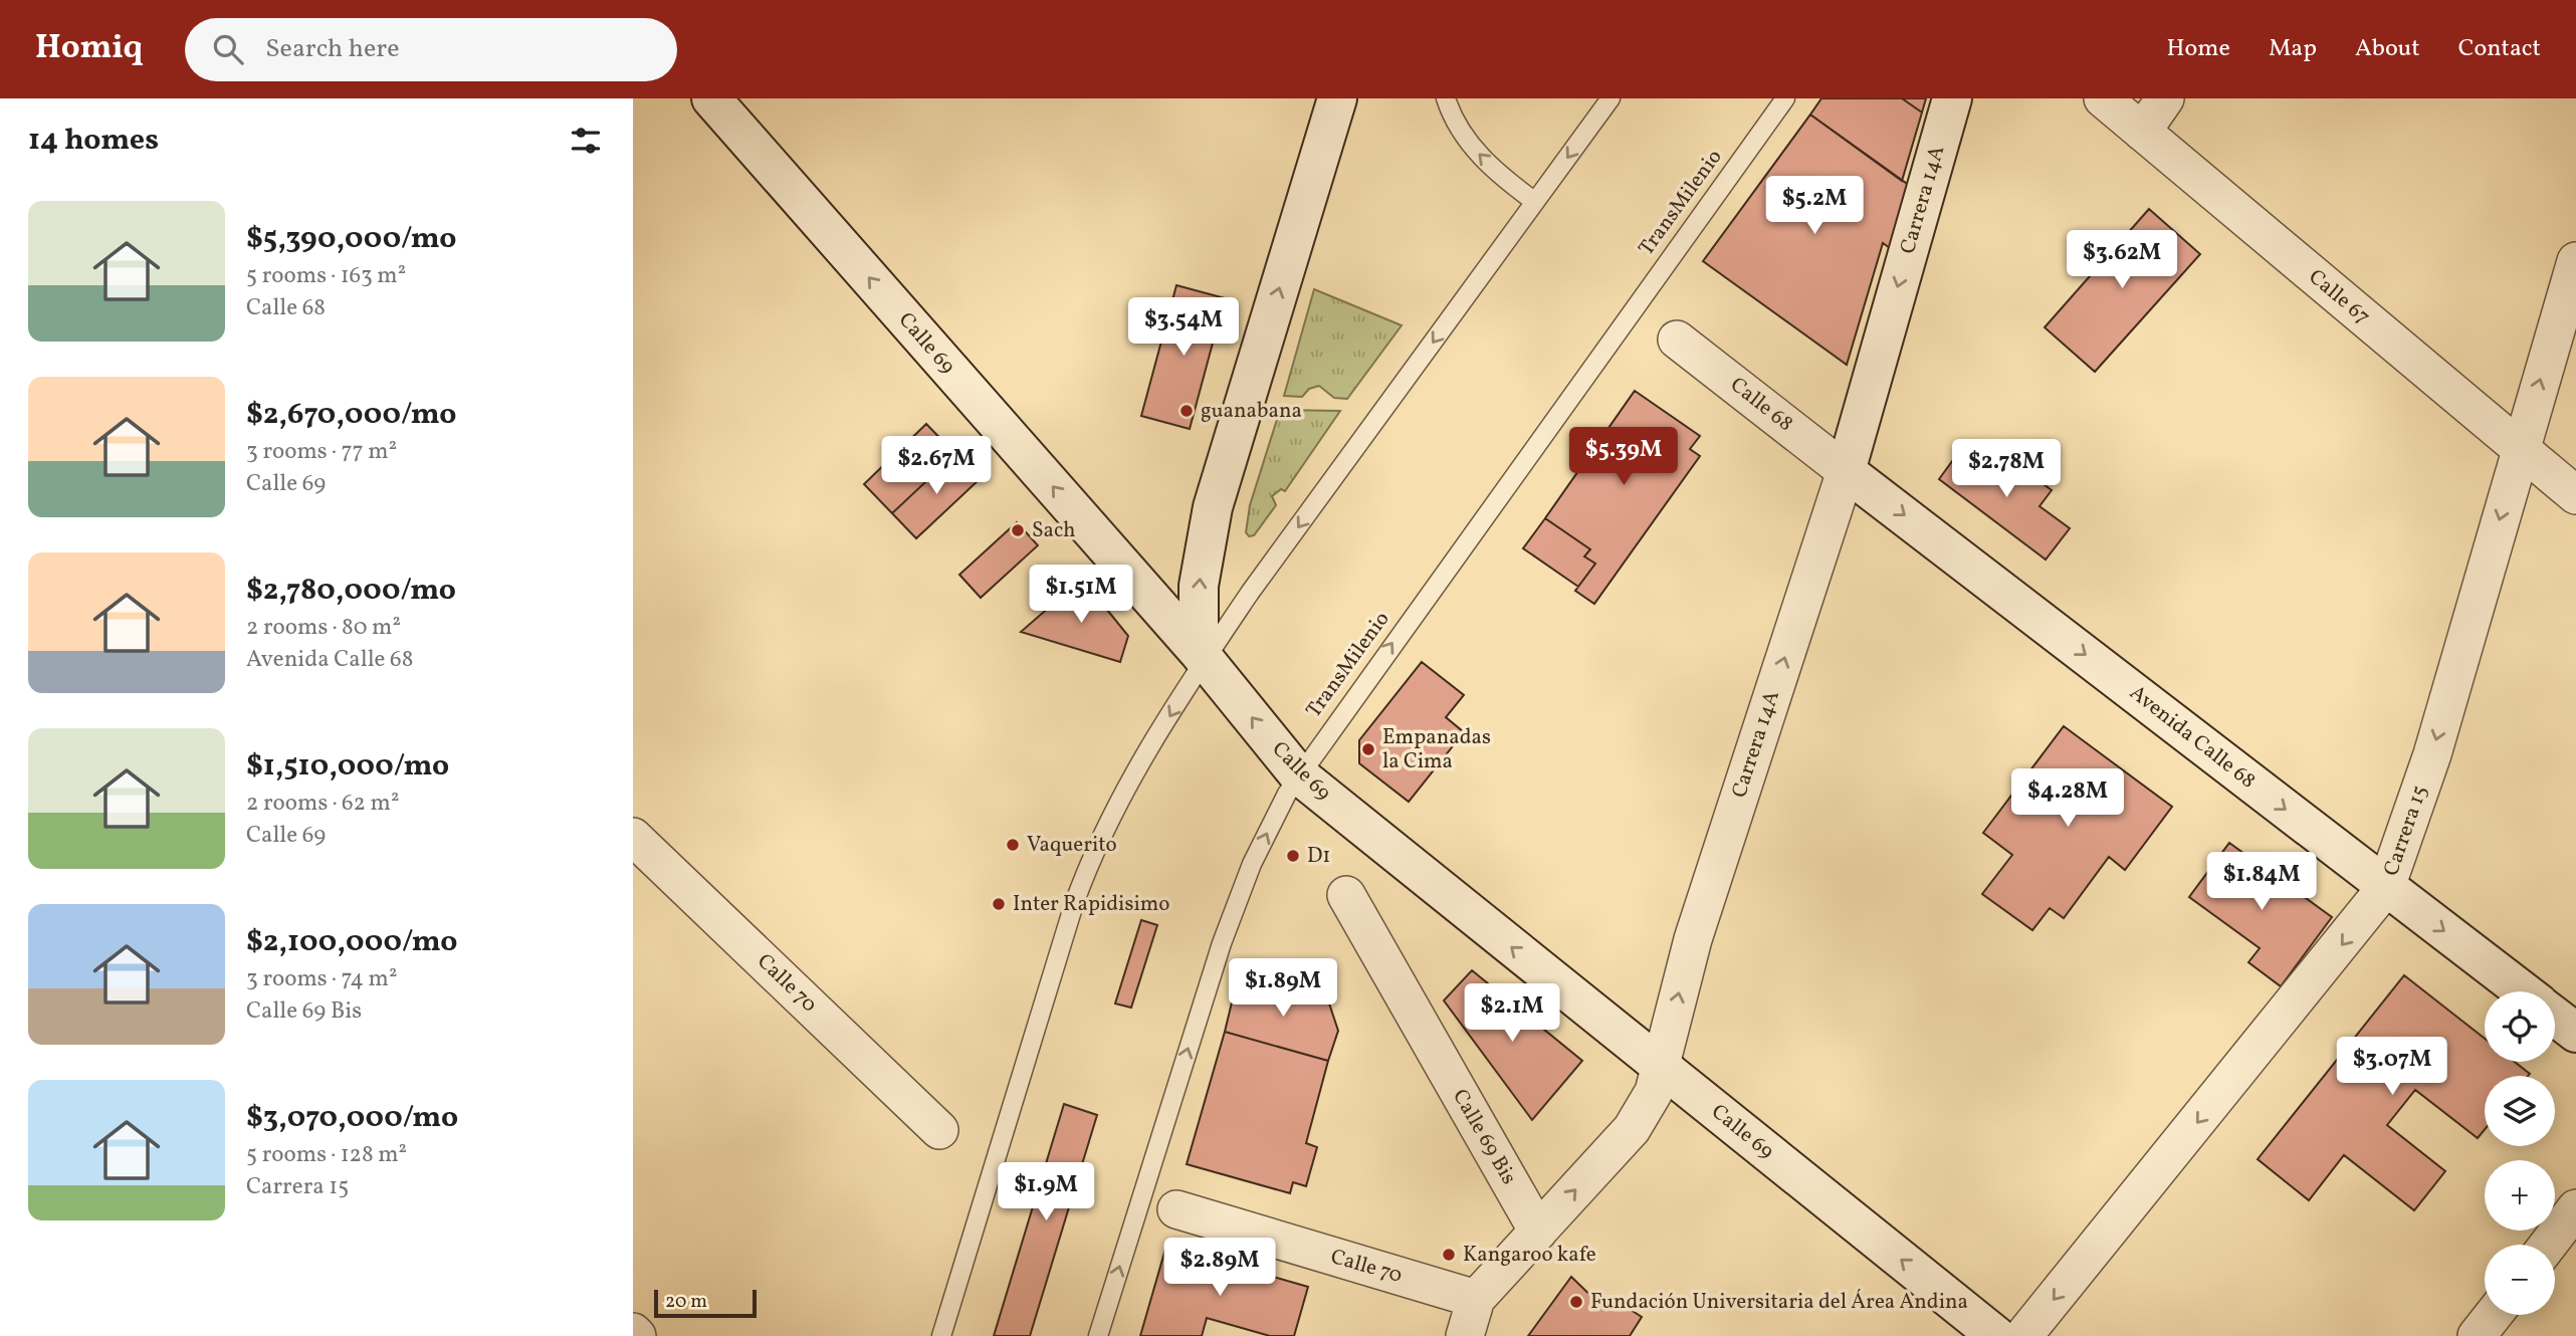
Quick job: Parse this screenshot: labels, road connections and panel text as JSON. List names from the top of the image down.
{
  "streets": {
    "street": [
      "Carrera 14A",
      "Calle 67",
      "Calle 69",
      "Calle 68",
      "Avenida Calle 68",
      "Carrera 15",
      "Calle 70",
      "Calle 69 Bis"
    ],
    "lane": ["TransMilenio"]
  },
  "crossings": [
    ["Carrera 14A", "Calle 69"],
    ["Carrera 14A", "Calle 68"],
    ["Carrera 14A", "Avenida Calle 68"],
    ["Carrera 14A", "Calle 70"],
    ["Carrera 14A", "Calle 69 Bis"],
    ["TransMilenio", "Calle 69"],
    ["Calle 67", "Carrera 15"],
    ["Calle 68", "Avenida Calle 68"],
    ["Avenida Calle 68", "Carrera 15"]
  ],
  "one_way": ["Calle 69", "Avenida Calle 68"],
  "places": [
    "guanabana",
    "Sach",
    "Empanadas la Cima",
    "Vaquerito",
    "D1",
    "Inter Rapidisimo",
    "Kangaroo kafe",
    "Fundación Universitaria del Área Andina"
  ],
  "scale_bar": "20 m",
  "page": {
    "header": "Homiq",
    "search": "Search here",
    "nav": [
      "Home",
      "Map",
      "About",
      "Contact"
    ],
    "heading": "14 homes",
    "price": [
      "$5.2M",
      "$3.62M",
      "$3.54M",
      "$5.39M",
      "$2.67M",
      "$2.78M",
      "$1.51M",
      "$4.28M",
      "$1.84M",
      "$1.89M",
      "$2.1M",
      "$3.07M",
      "$1.9M",
      "$2.89M"
    ],
    "list": [
      {
        "name": "$5,390,000/mo",
        "note": "5 rooms · 163 m² · Calle 68"
      },
      {
        "name": "$2,670,000/mo",
        "note": "3 rooms · 77 m² · Calle 69"
      },
      {
        "name": "$2,780,000/mo",
        "note": "2 rooms · 80 m² · Avenida Calle 68"
      },
      {
        "name": "$1,510,000/mo",
        "note": "2 rooms · 62 m² · Calle 69"
      },
      {
        "name": "$2,100,000/mo",
        "note": "3 rooms · 74 m² · Calle 69 Bis"
      },
      {
        "name": "$3,070,000/mo",
        "note": "5 rooms · 128 m² · Carrera 15"
      }
    ],
    "map_buttons": ["+", "−"],
    "scale": "20 m"
  }
}
